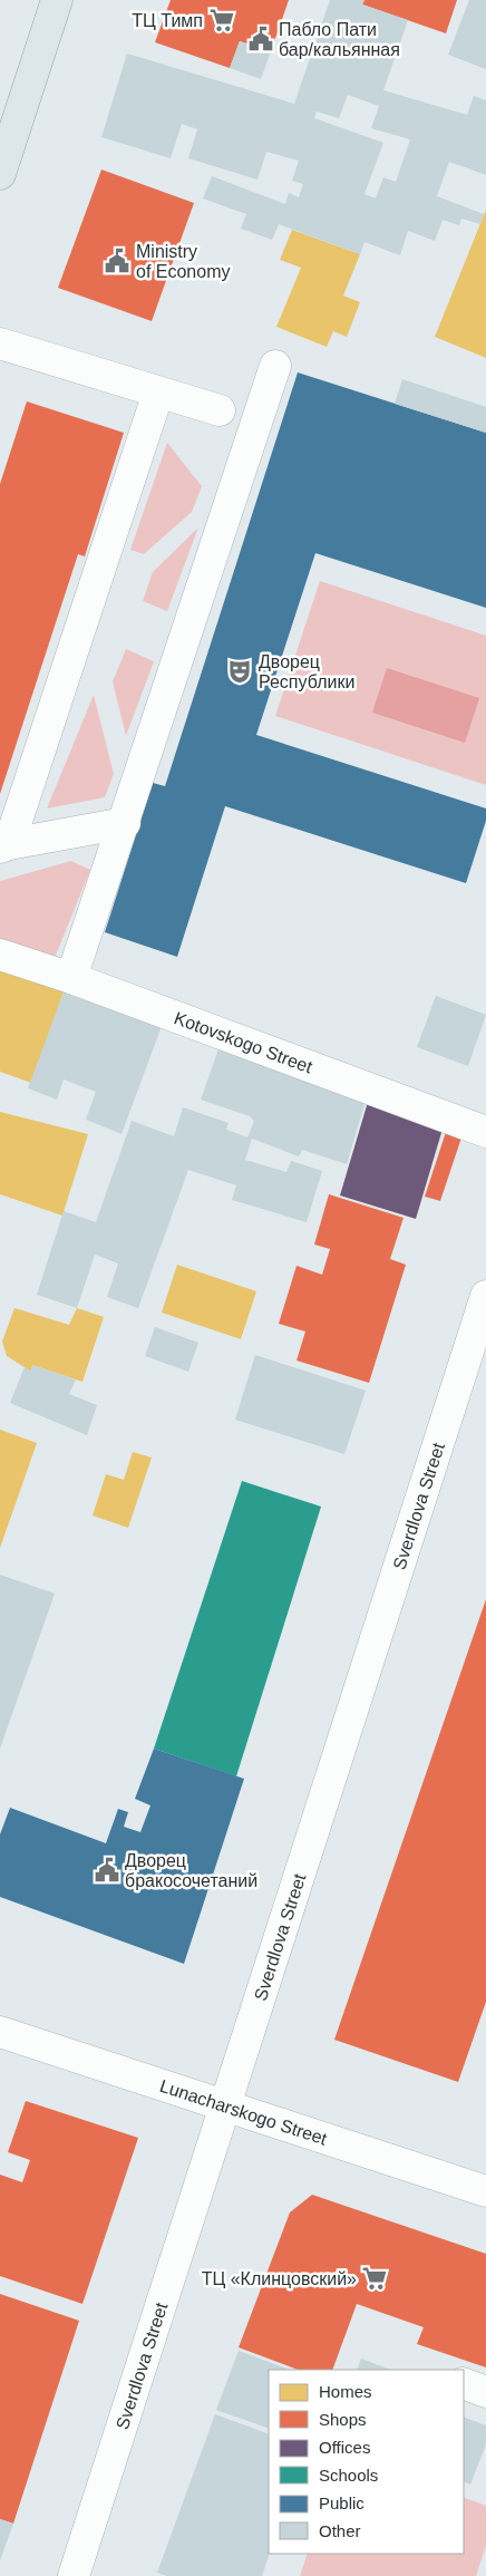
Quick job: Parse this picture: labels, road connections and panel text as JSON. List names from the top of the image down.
{
  "streets": {
    "street": ["Kotovskogo Street", "Sverdlova Street", "Lunacharskogo Street"]
  },
  "crossings": [
    ["Sverdlova Street", "Lunacharskogo Street"]
  ],
  "places": {
    "supermarket": ["ТЦ Тимп", "ТЦ «Клинцовский»"],
    "public building": ["Пабло Пати бар/кальянная", "Ministry of Economy", "Дворец бракосочетаний"],
    "theatre": ["Дворец Республики"]
  },
  "legend": [
    "Homes",
    "Shops",
    "Offices",
    "Schools",
    "Public",
    "Other"
  ]
}
